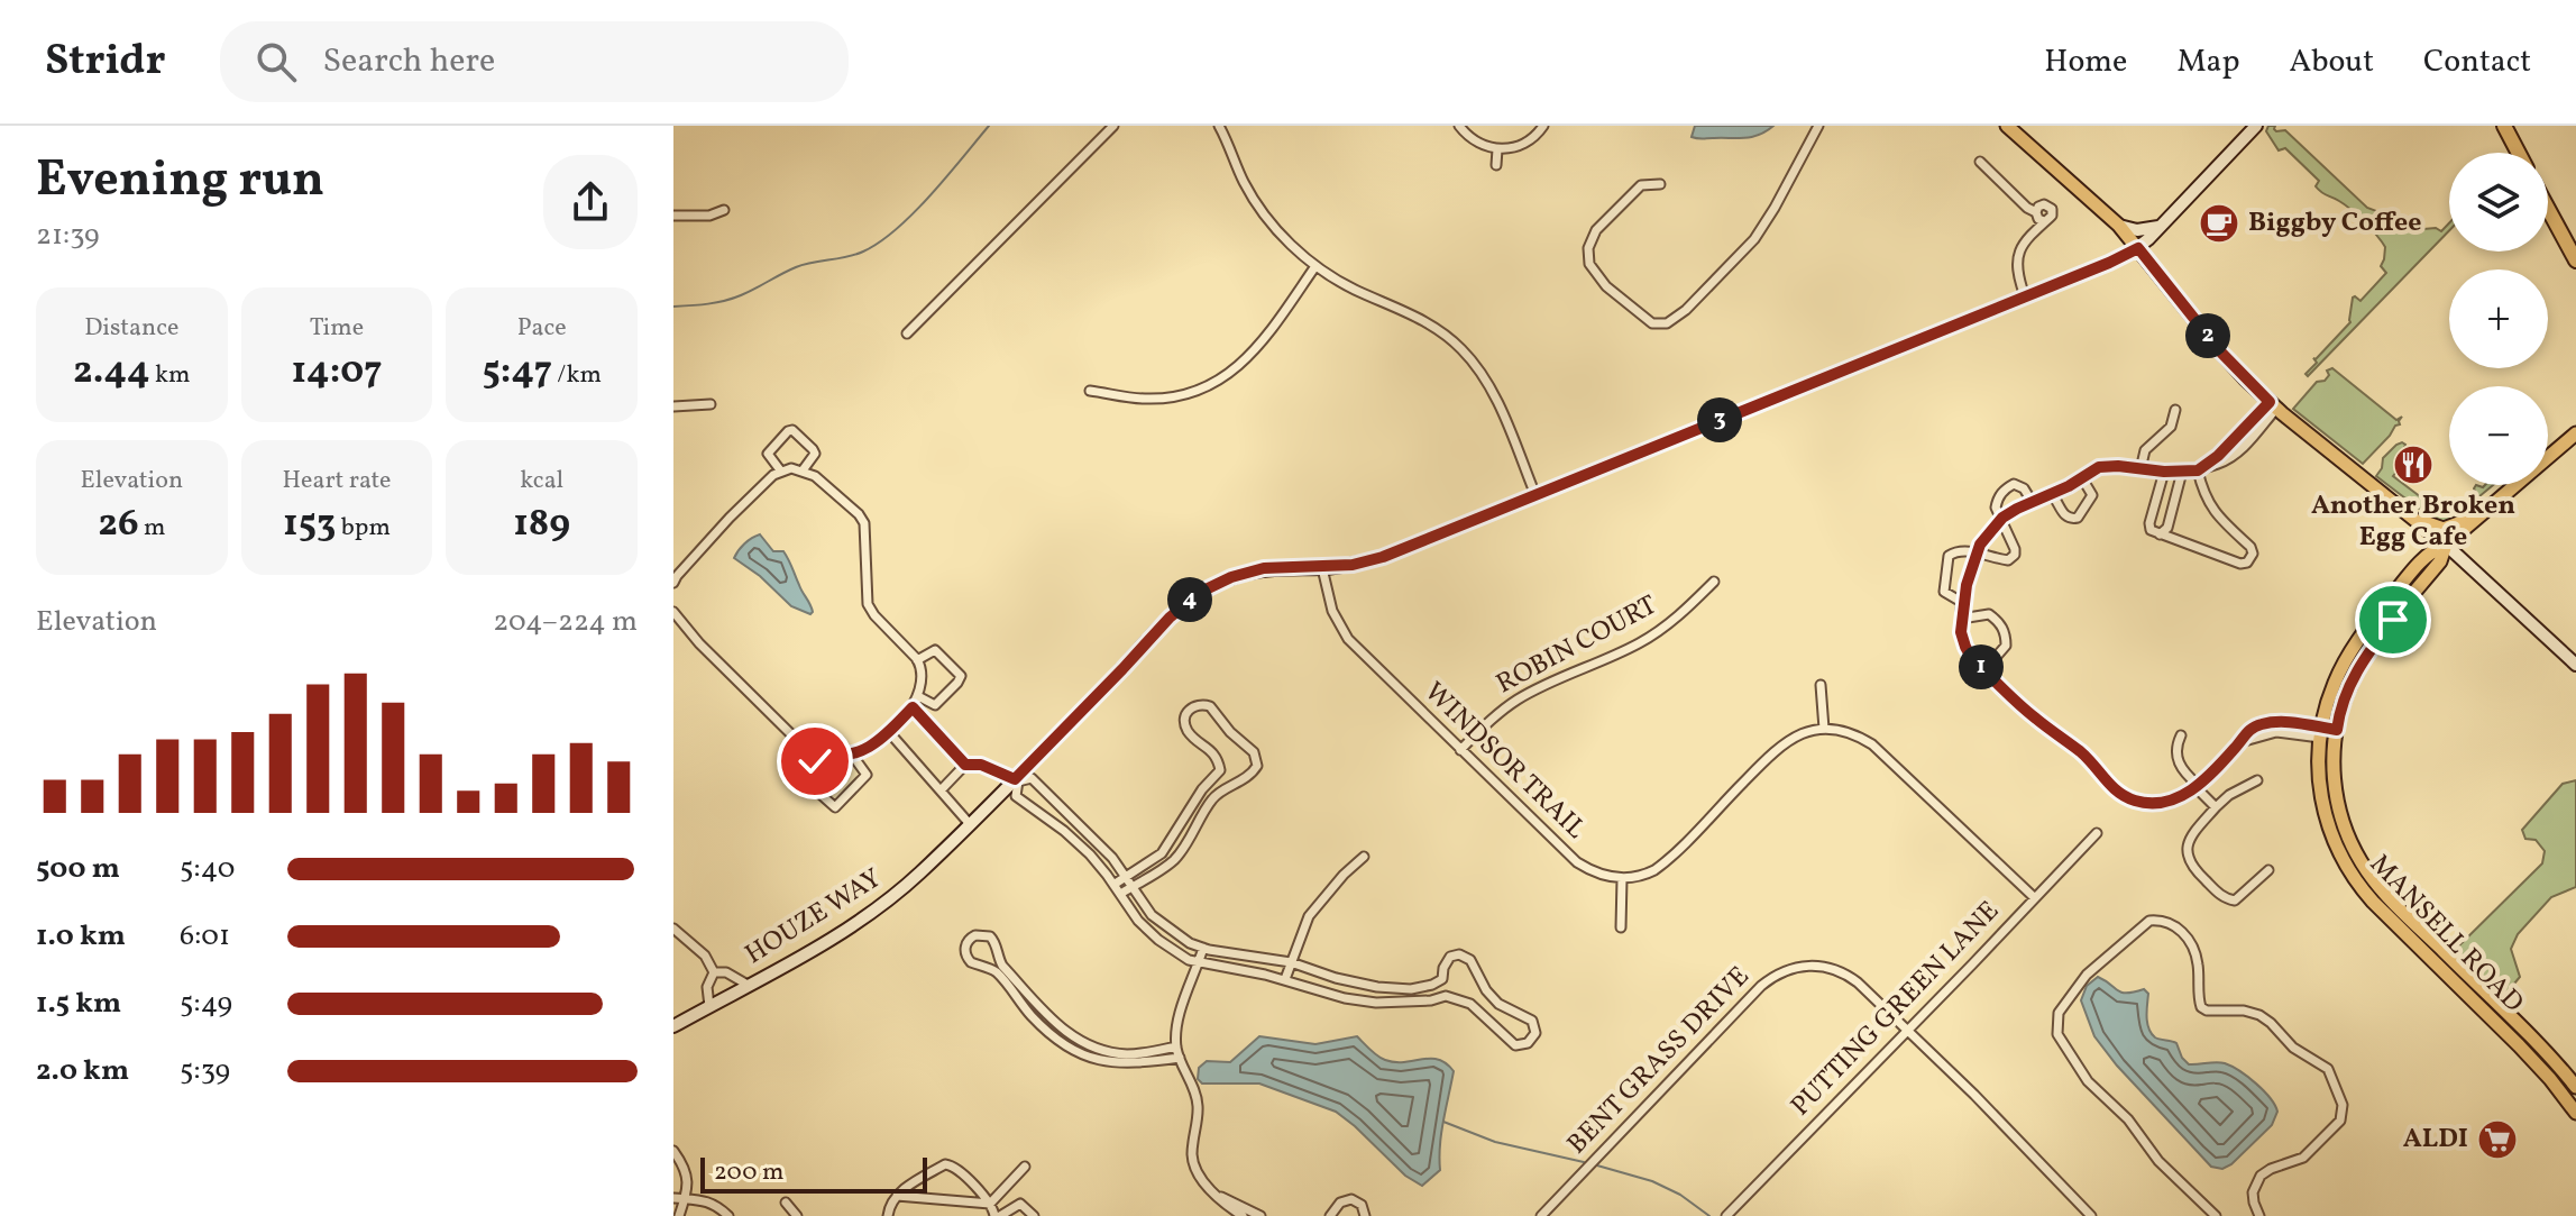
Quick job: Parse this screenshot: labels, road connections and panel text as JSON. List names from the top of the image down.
{
  "streets": {
    "main road": ["MANSELL ROAD"],
    "street": [
      "ROBIN COURT",
      "WINDSOR TRAIL",
      "HOUZE WAY",
      "PUTTING GREEN LANE",
      "BENT GRASS DRIVE"
    ]
  },
  "crossings": [
    ["ROBIN COURT", "WINDSOR TRAIL"],
    ["WINDSOR TRAIL", "HOUZE WAY"],
    ["PUTTING GREEN LANE", "BENT GRASS DRIVE"]
  ],
  "places": {
    "cafe": ["Biggby Coffee"],
    "restaurant": ["Another Broken Egg Cafe"],
    "supermarket": ["ALDI"]
  },
  "scale_bar": "200 m",
  "page": {
    "header": "Stridr",
    "search": "Search here",
    "nav": [
      "Home",
      "Map",
      "About",
      "Contact"
    ],
    "heading": ["Evening run", "21:39"],
    "map_buttons": ["+", "−"],
    "stats": [
      ["Distance", "2.44 km"],
      ["Time", "14:07"],
      ["Pace", "5:47 /km"],
      ["Elevation", "26 m"],
      ["Heart rate", "153 bpm"],
      ["kcal", "189"]
    ],
    "pins": [
      "2",
      "3",
      "4",
      "1"
    ],
    "chart": ["Elevation", "204–224 m"],
    "list": [
      {
        "name": "500 m",
        "note": "5:40"
      },
      {
        "name": "1.0 km",
        "note": "6:01"
      },
      {
        "name": "1.5 km",
        "note": "5:49"
      },
      {
        "name": "2.0 km",
        "note": "5:39"
      }
    ],
    "scale": "200 m"
  }
}
